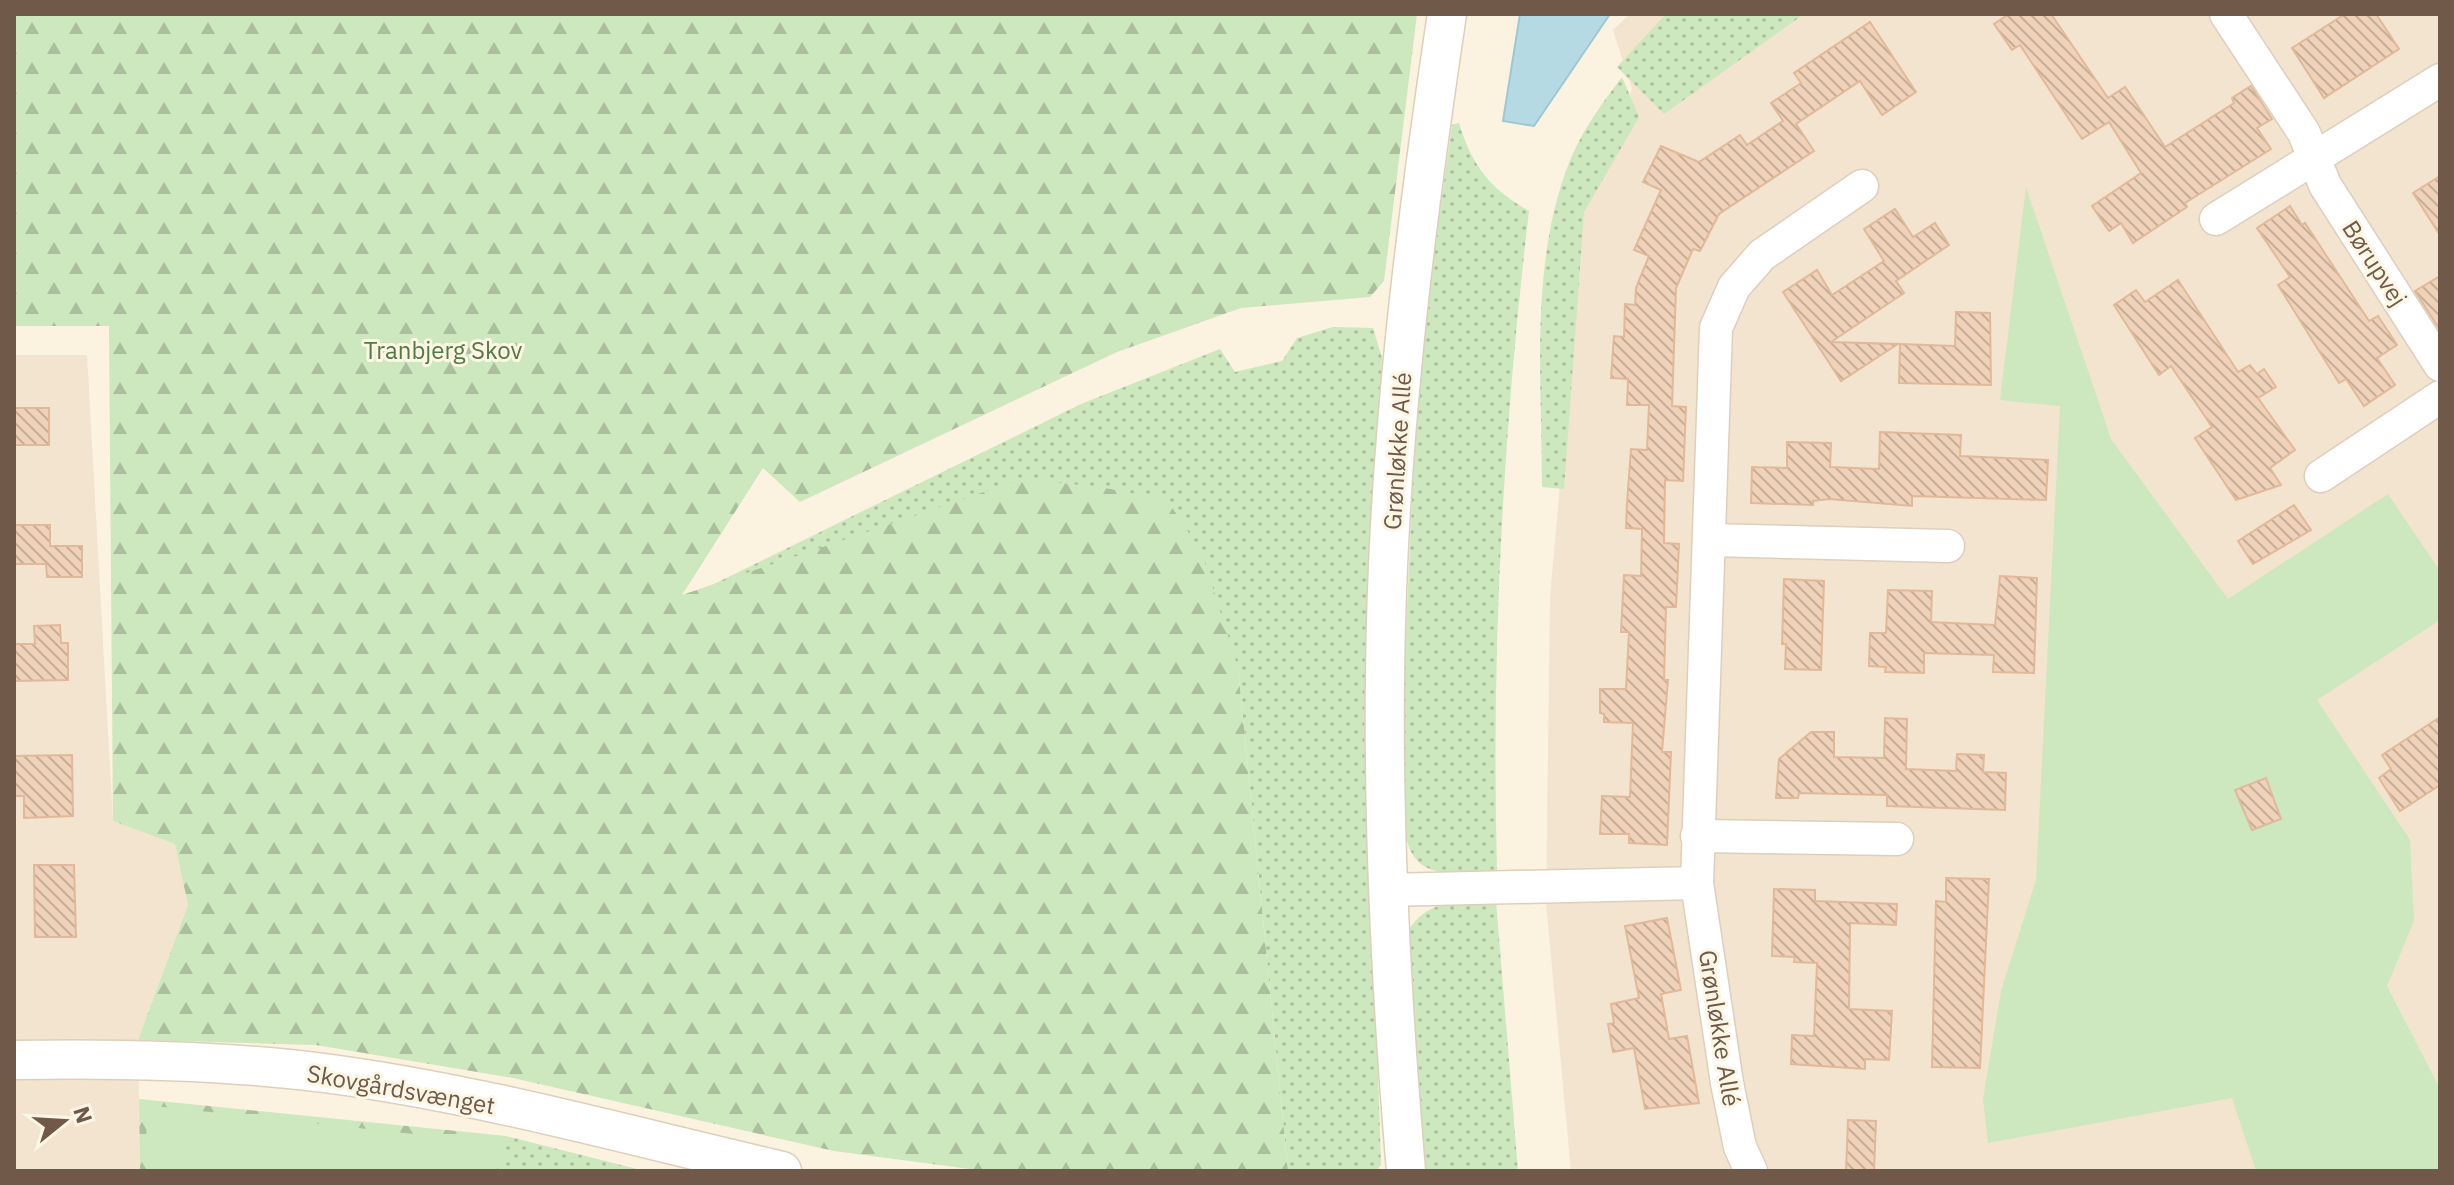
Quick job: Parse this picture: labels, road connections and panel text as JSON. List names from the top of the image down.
{
  "streets": {
    "street": ["Børupvej", "Grønløkke Allé", "Skovgårdsvænget"]
  },
  "parks": ["Tranbjerg Skov"],
  "north": "right"
}
